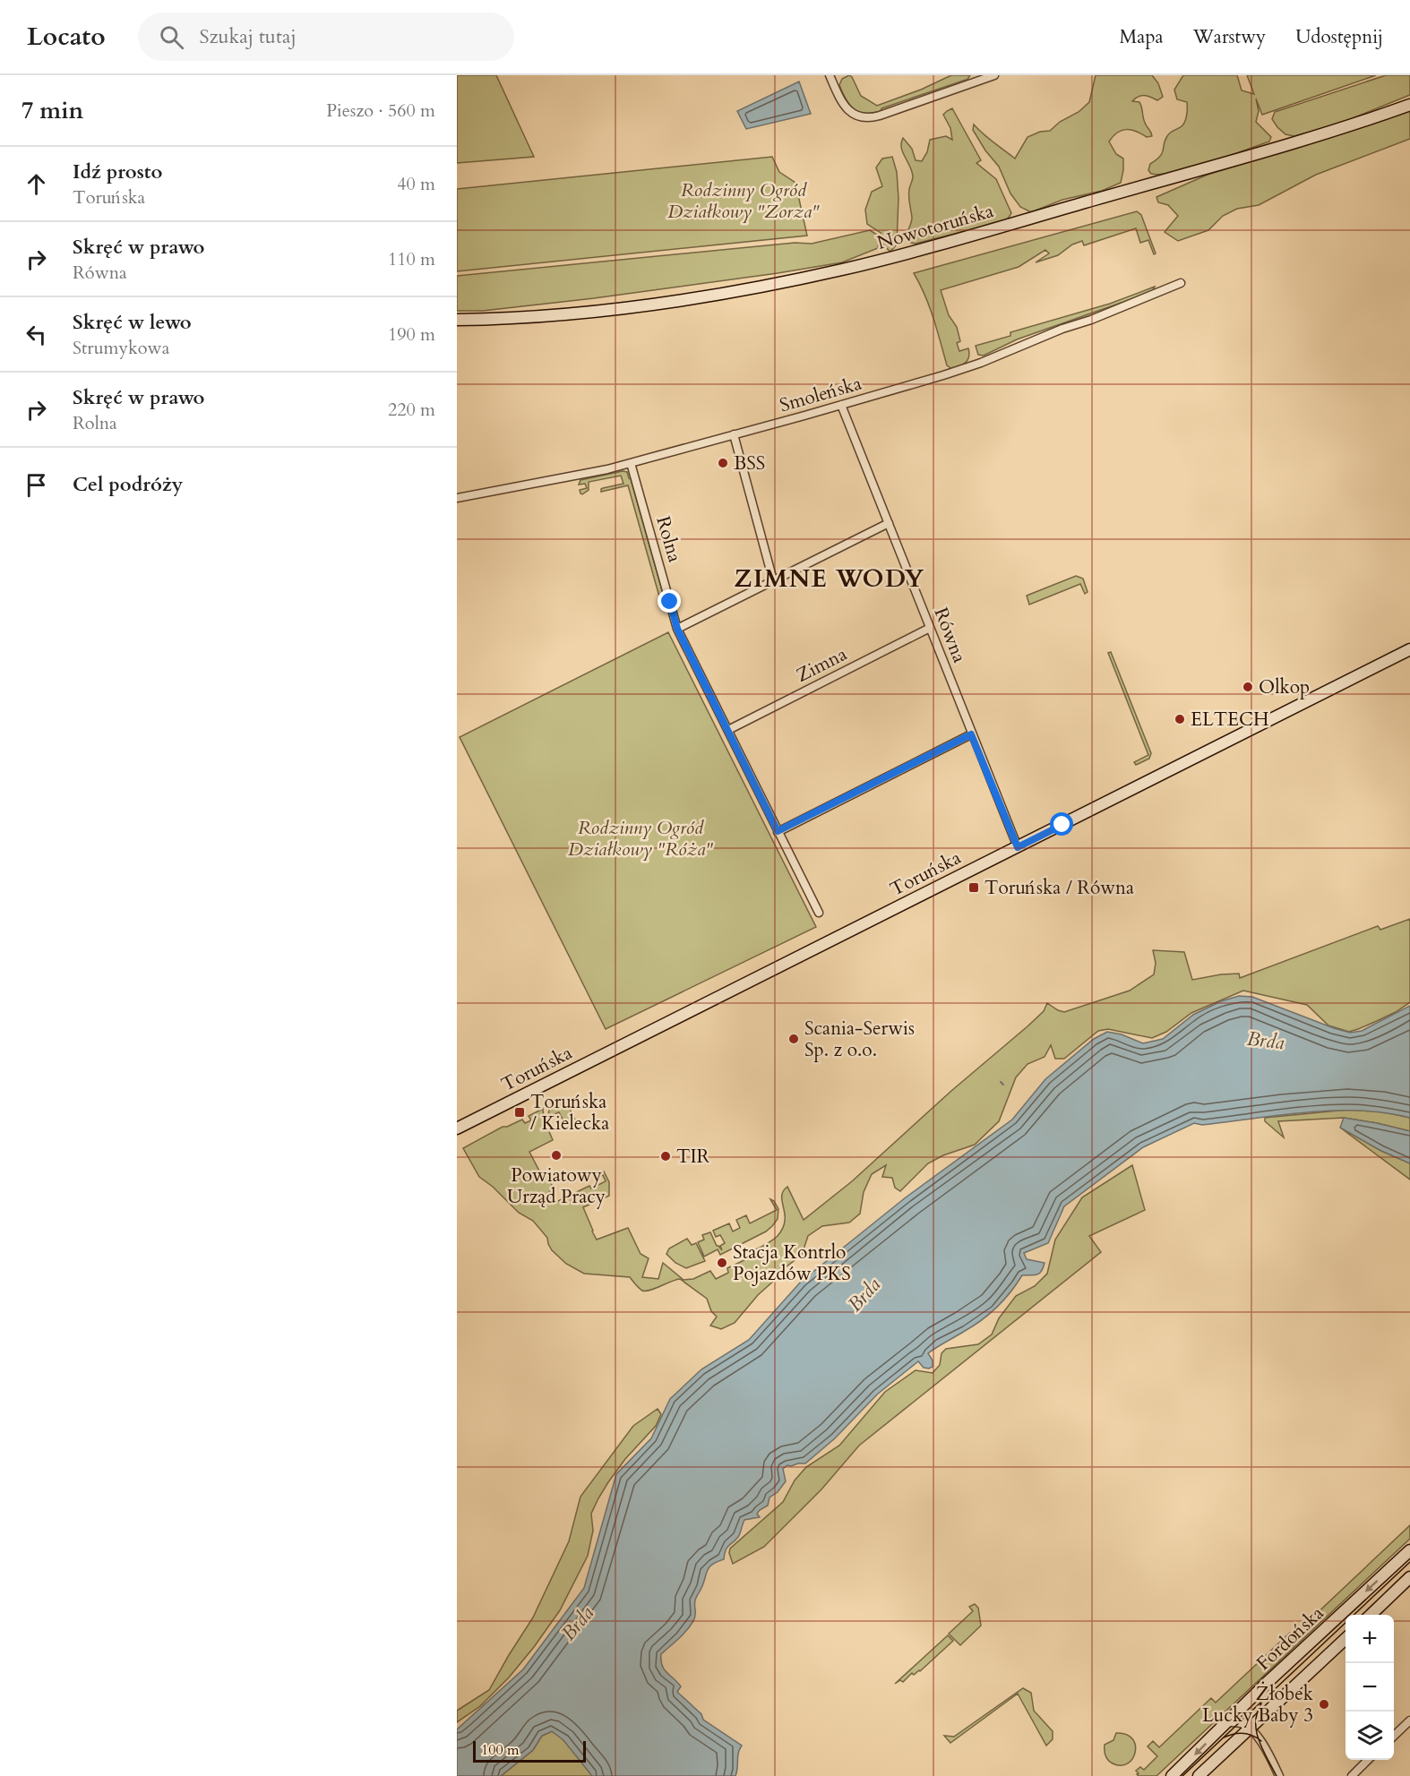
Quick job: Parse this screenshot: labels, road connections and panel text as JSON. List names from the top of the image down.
{
  "streets": {
    "main road": ["Nowotoruńska", "Toruńska", "Fordońska"],
    "street": [
      "Smoleńska",
      "Rolna",
      "Równa",
      "Zimna"
    ]
  },
  "crossings": [
    ["Smoleńska", "Rolna"],
    ["Smoleńska", "Równa"],
    ["Rolna", "Zimna"],
    ["Równa", "Zimna"],
    ["Równa", "Toruńska"]
  ],
  "districts": ["ZIMNE WODY"],
  "water": ["Brda"],
  "parks": ["Rodzinny Ogród Działkowy \"Zorza\"", "Rodzinny Ogród Działkowy \"Róża\""],
  "places": {
    "other": [
      "BSS",
      "Olkop",
      "ELTECH",
      "Scania-Serwis Sp. z o.o.",
      "Powiatowy Urząd Pracy",
      "TIR",
      "Stacja Kontrlo Pojazdów PKS",
      "Żłobek Lucky Baby 3"
    ],
    "transit": ["Toruńska / Równa", "Toruńska / Kielecka"]
  },
  "scale_bar": "100 m",
  "page": {
    "header": "Locato",
    "search": "Szukaj tutaj",
    "nav": ["Mapa", "Warstwy", "Udostępnij"],
    "heading": ["7 min", "Pieszo · 560 m"],
    "list": [
      ["Idź prosto", "Toruńska", "40 m"],
      ["Skręć w prawo", "Równa", "110 m"],
      ["Skręć w lewo", "Strumykowa", "190 m"],
      ["Skręć w prawo", "Rolna", "220 m"],
      "Cel podróży"
    ],
    "map_buttons": ["+", "−"],
    "scale": "100 m"
  }
}
